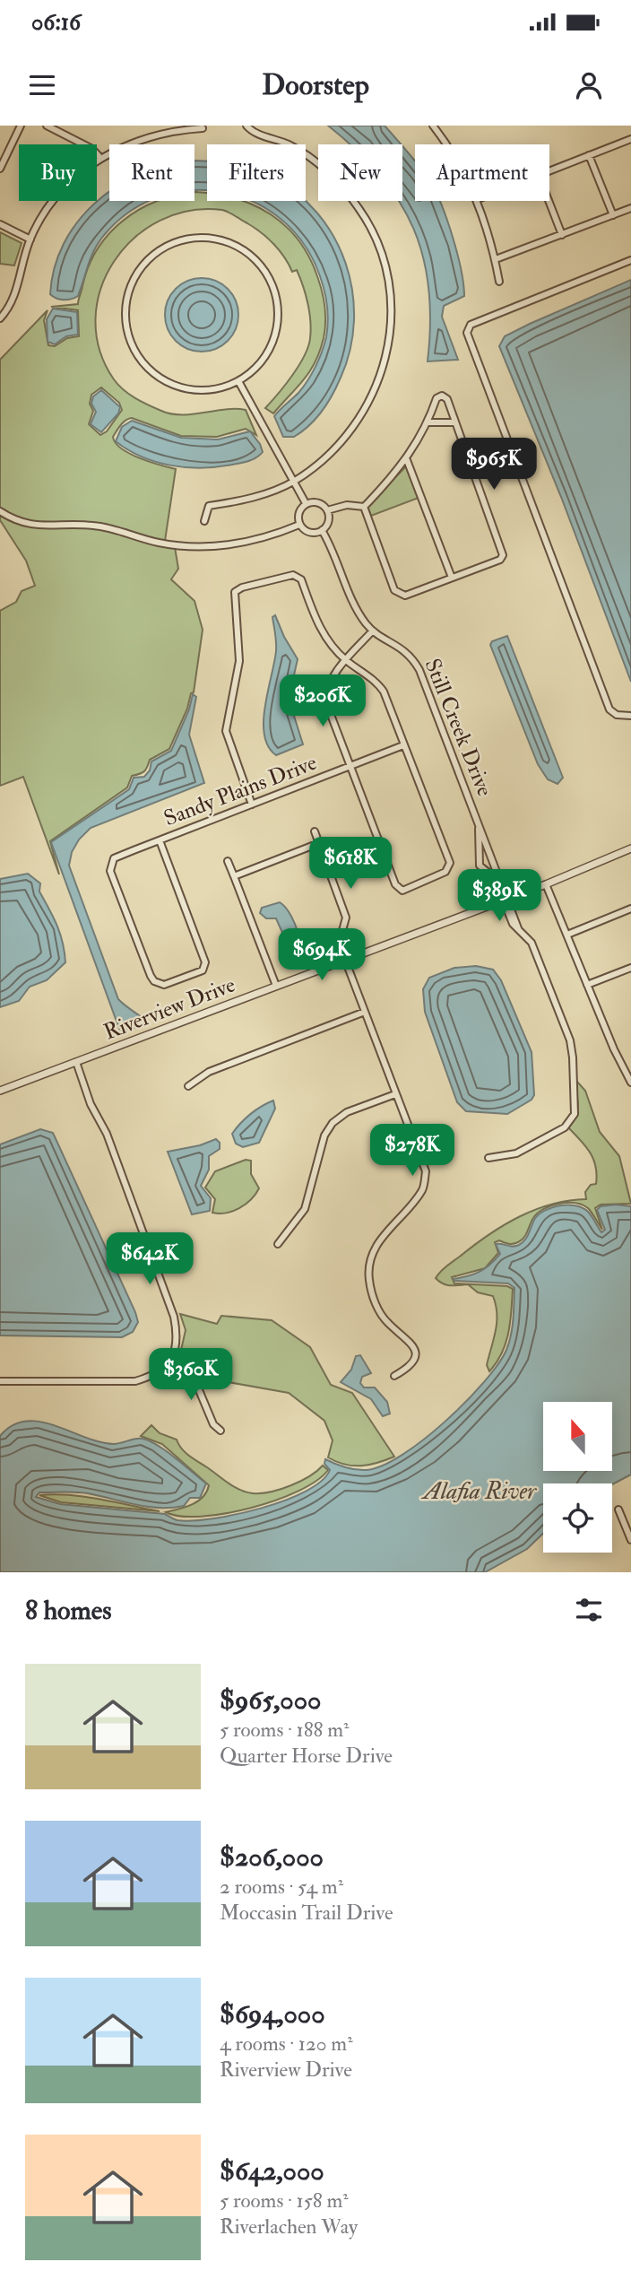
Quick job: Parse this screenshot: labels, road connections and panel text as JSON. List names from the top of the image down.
{
  "streets": {
    "street": ["Still Creek Drive", "Sandy Plains Drive", "Riverview Drive"]
  },
  "crossings": [
    ["Still Creek Drive", "Riverview Drive"]
  ],
  "water": ["Alafia River"],
  "north": "top",
  "page": {
    "status": "06:16",
    "header": "Doorstep",
    "chip": [
      "Buy",
      "Rent",
      "Filters",
      "New",
      "Apartment"
    ],
    "price": [
      "$965K",
      "$206K",
      "$618K",
      "$389K",
      "$694K",
      "$278K",
      "$642K",
      "$360K"
    ],
    "heading": "8 homes",
    "list": [
      {
        "name": "$965,000",
        "note": "5 rooms · 188 m² · Quarter Horse Drive"
      },
      {
        "name": "$206,000",
        "note": "2 rooms · 54 m² · Moccasin Trail Drive"
      },
      {
        "name": "$694,000",
        "note": "4 rooms · 120 m² · Riverview Drive"
      },
      {
        "name": "$642,000",
        "note": "5 rooms · 158 m² · Riverlachen Way"
      }
    ]
  }
}
